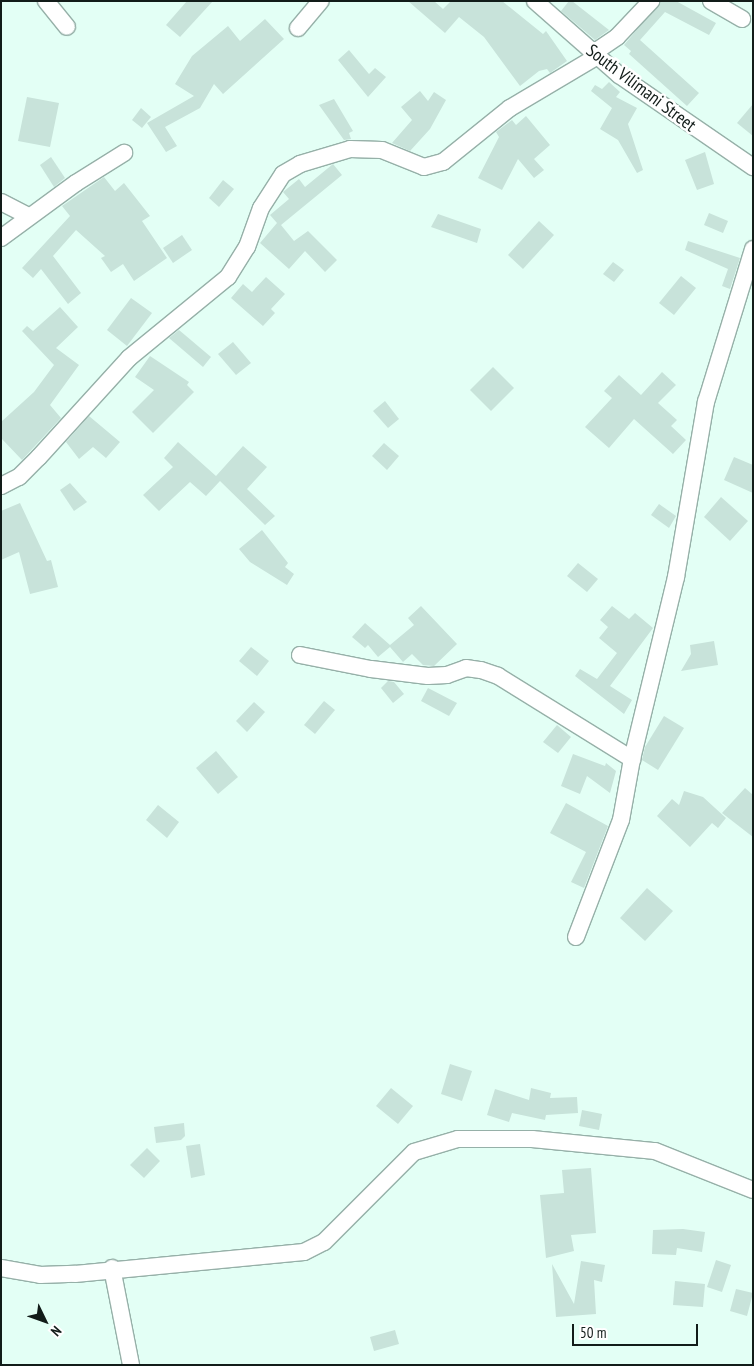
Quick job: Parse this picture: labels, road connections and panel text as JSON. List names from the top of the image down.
{
  "streets": {
    "street": ["South Vilimani Street"]
  },
  "scale_bar": "50 m",
  "north": "bottom right"
}
